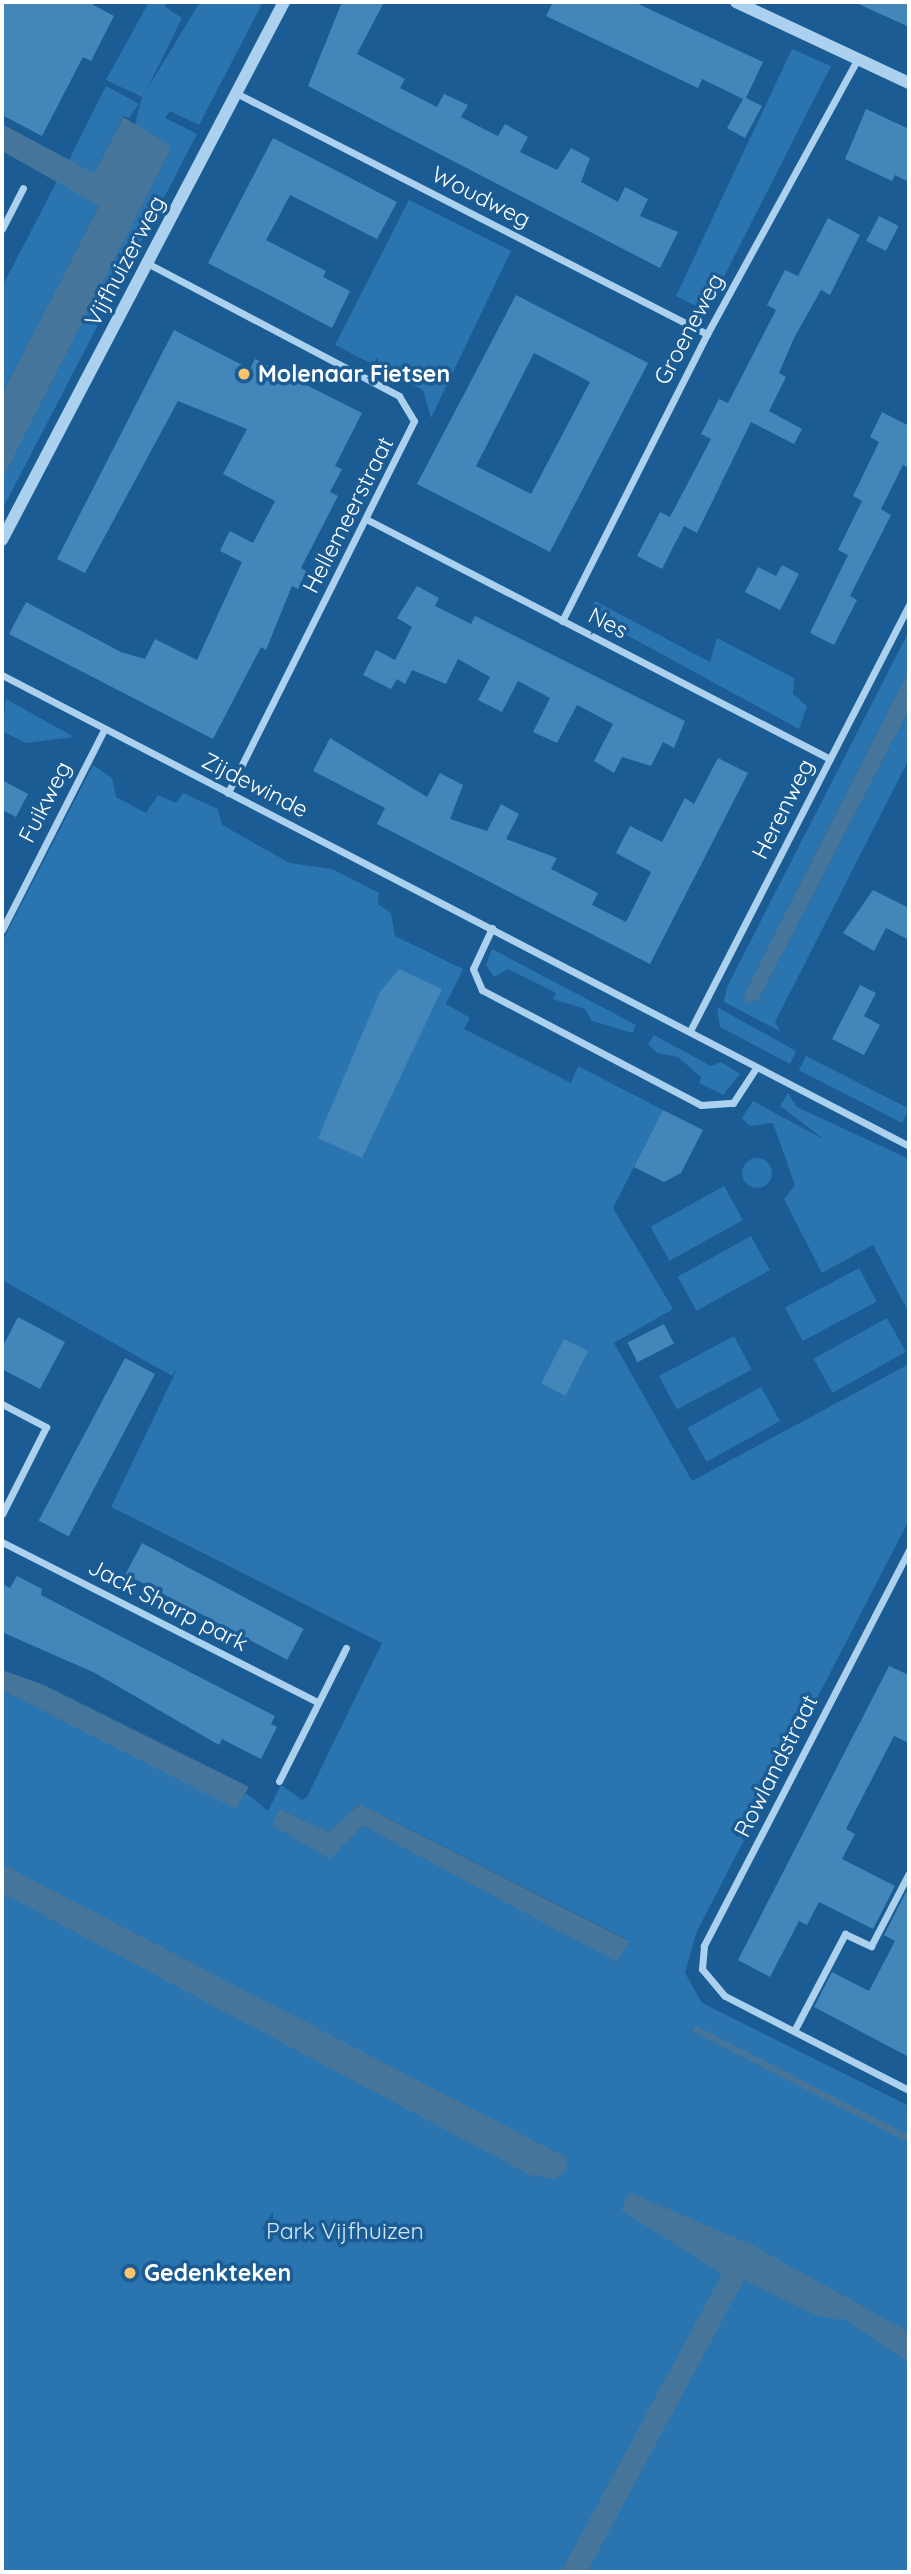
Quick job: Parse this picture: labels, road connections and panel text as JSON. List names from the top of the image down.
{
  "streets": {
    "street": [
      "Woudweg",
      "Vijfhuizerweg",
      "Groeneweg",
      "Hellemeerstraat",
      "Nes",
      "Zijdewinde",
      "Fuikweg",
      "Herenweg",
      "Jack Sharp park",
      "Rowlandstraat"
    ]
  },
  "crossings": [
    ["Woudweg", "Vijfhuizerweg"],
    ["Woudweg", "Groeneweg"],
    ["Vijfhuizerweg", "Hellemeerstraat"],
    ["Groeneweg", "Nes"],
    ["Hellemeerstraat", "Nes"],
    ["Hellemeerstraat", "Zijdewinde"],
    ["Nes", "Herenweg"],
    ["Zijdewinde", "Fuikweg"],
    ["Zijdewinde", "Herenweg"]
  ],
  "parks": ["Park Vijfhuizen"],
  "places": ["Molenaar Fietsen", "Gedenkteken"]
}
